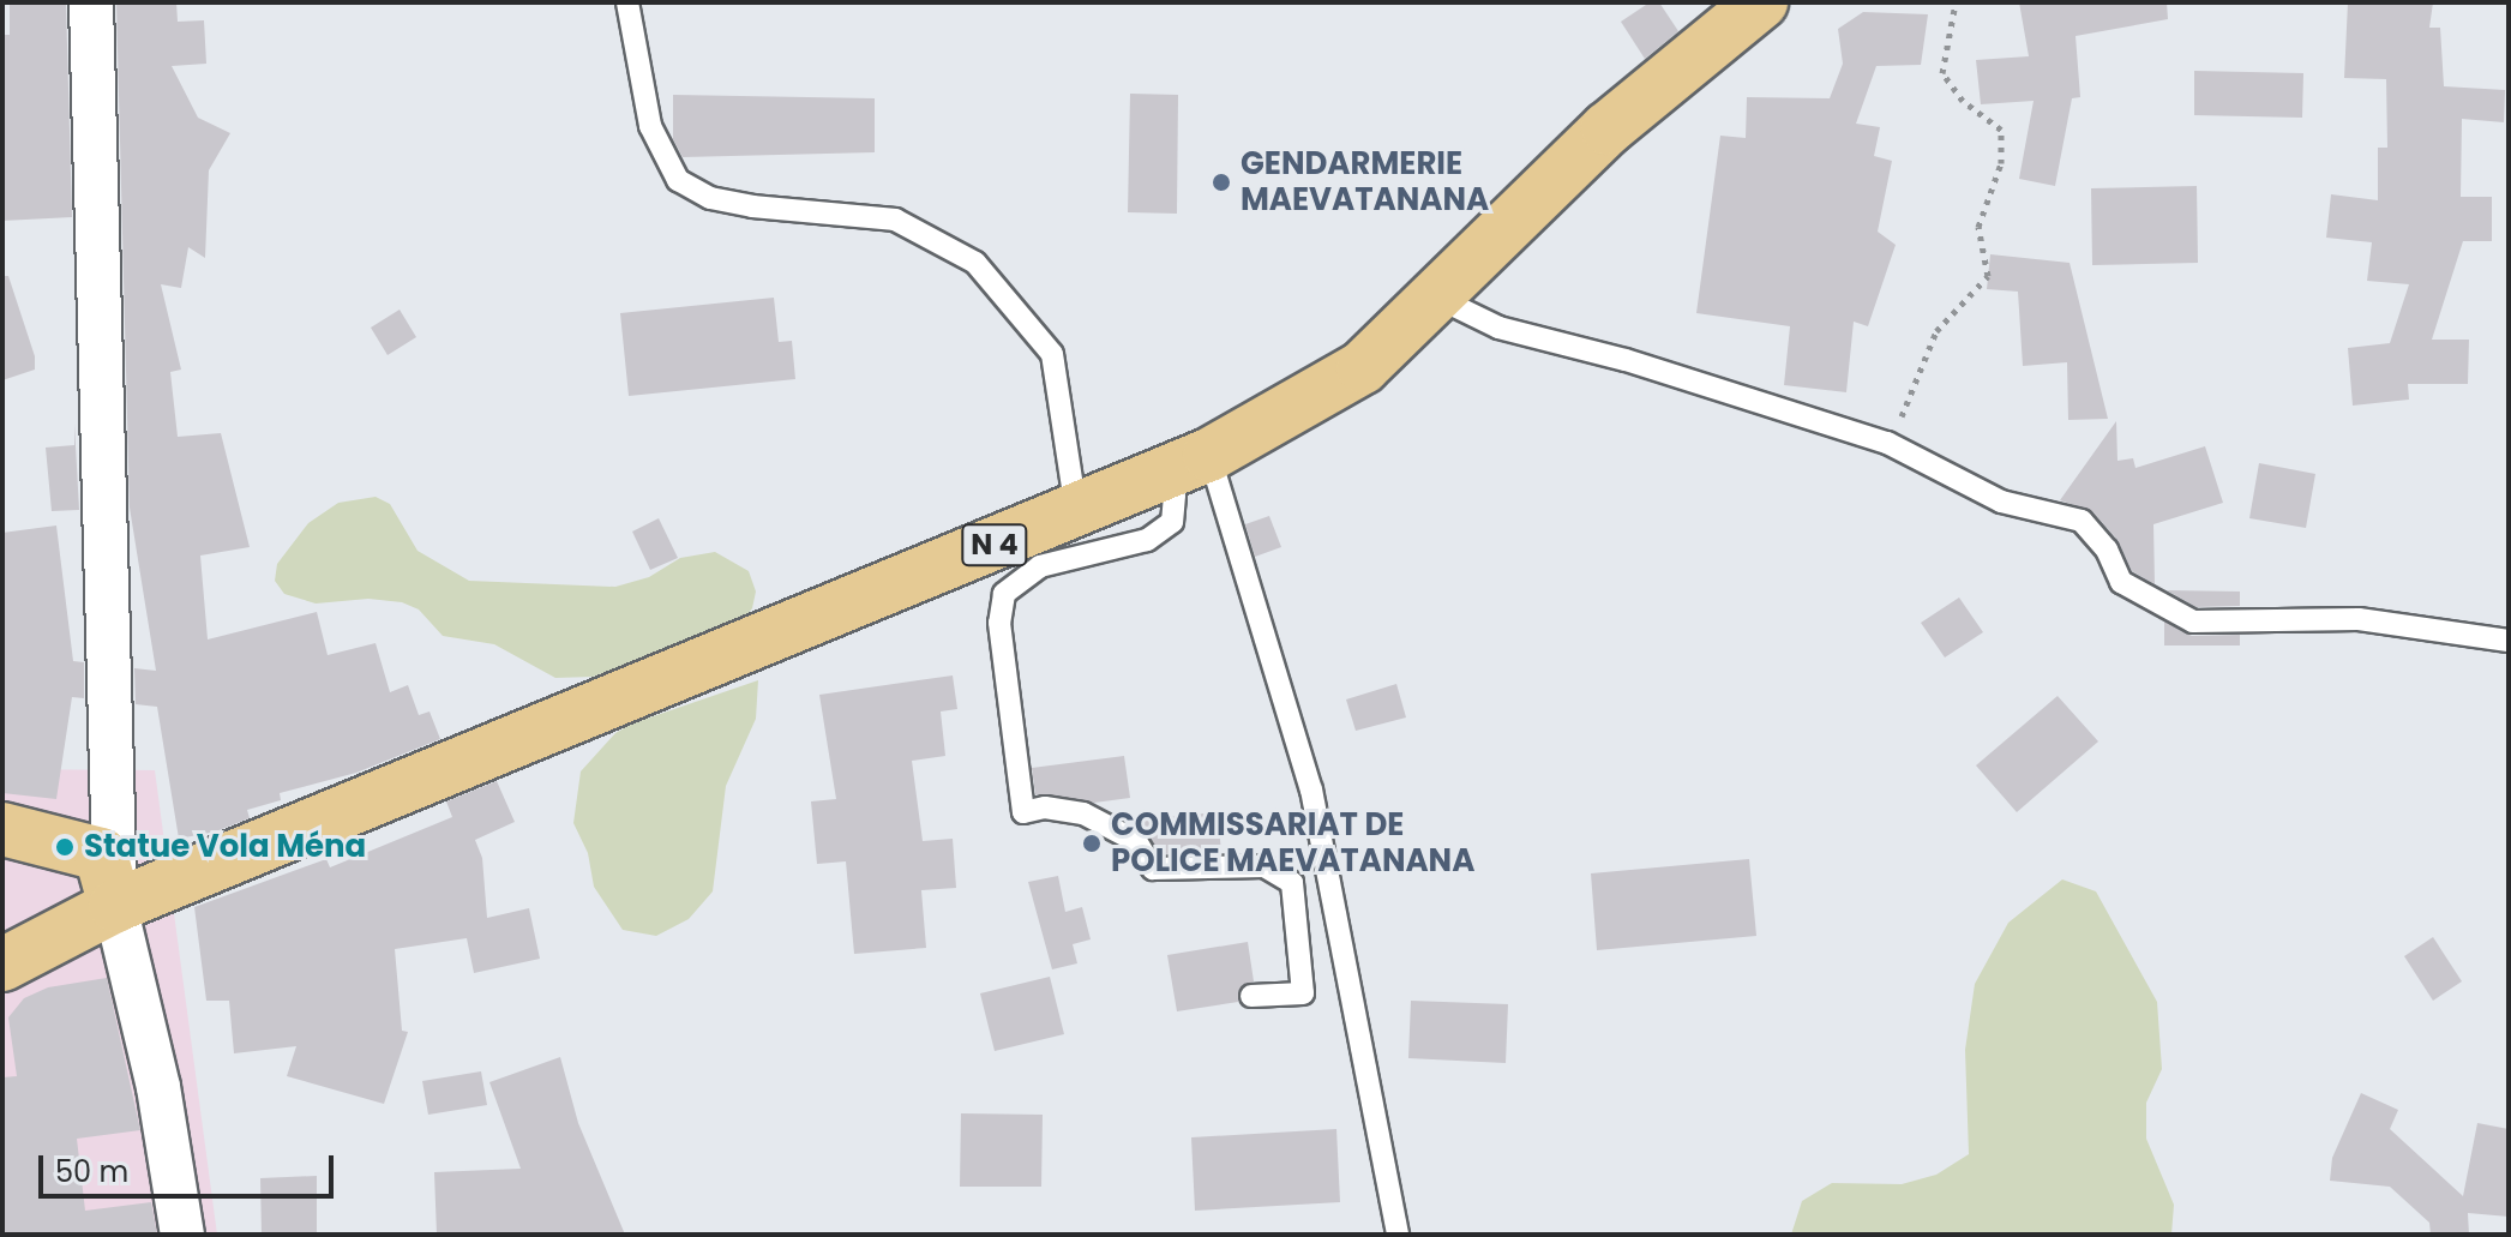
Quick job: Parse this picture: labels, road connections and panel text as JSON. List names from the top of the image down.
{
  "streets": {
    "main road": ["N 4"]
  },
  "places": ["GENDARMERIE MAEVATANANA", "COMMISSARIAT DE POLICE MAEVATANANA", "Statue Vola Ména"],
  "scale_bar": "50 m"
}
